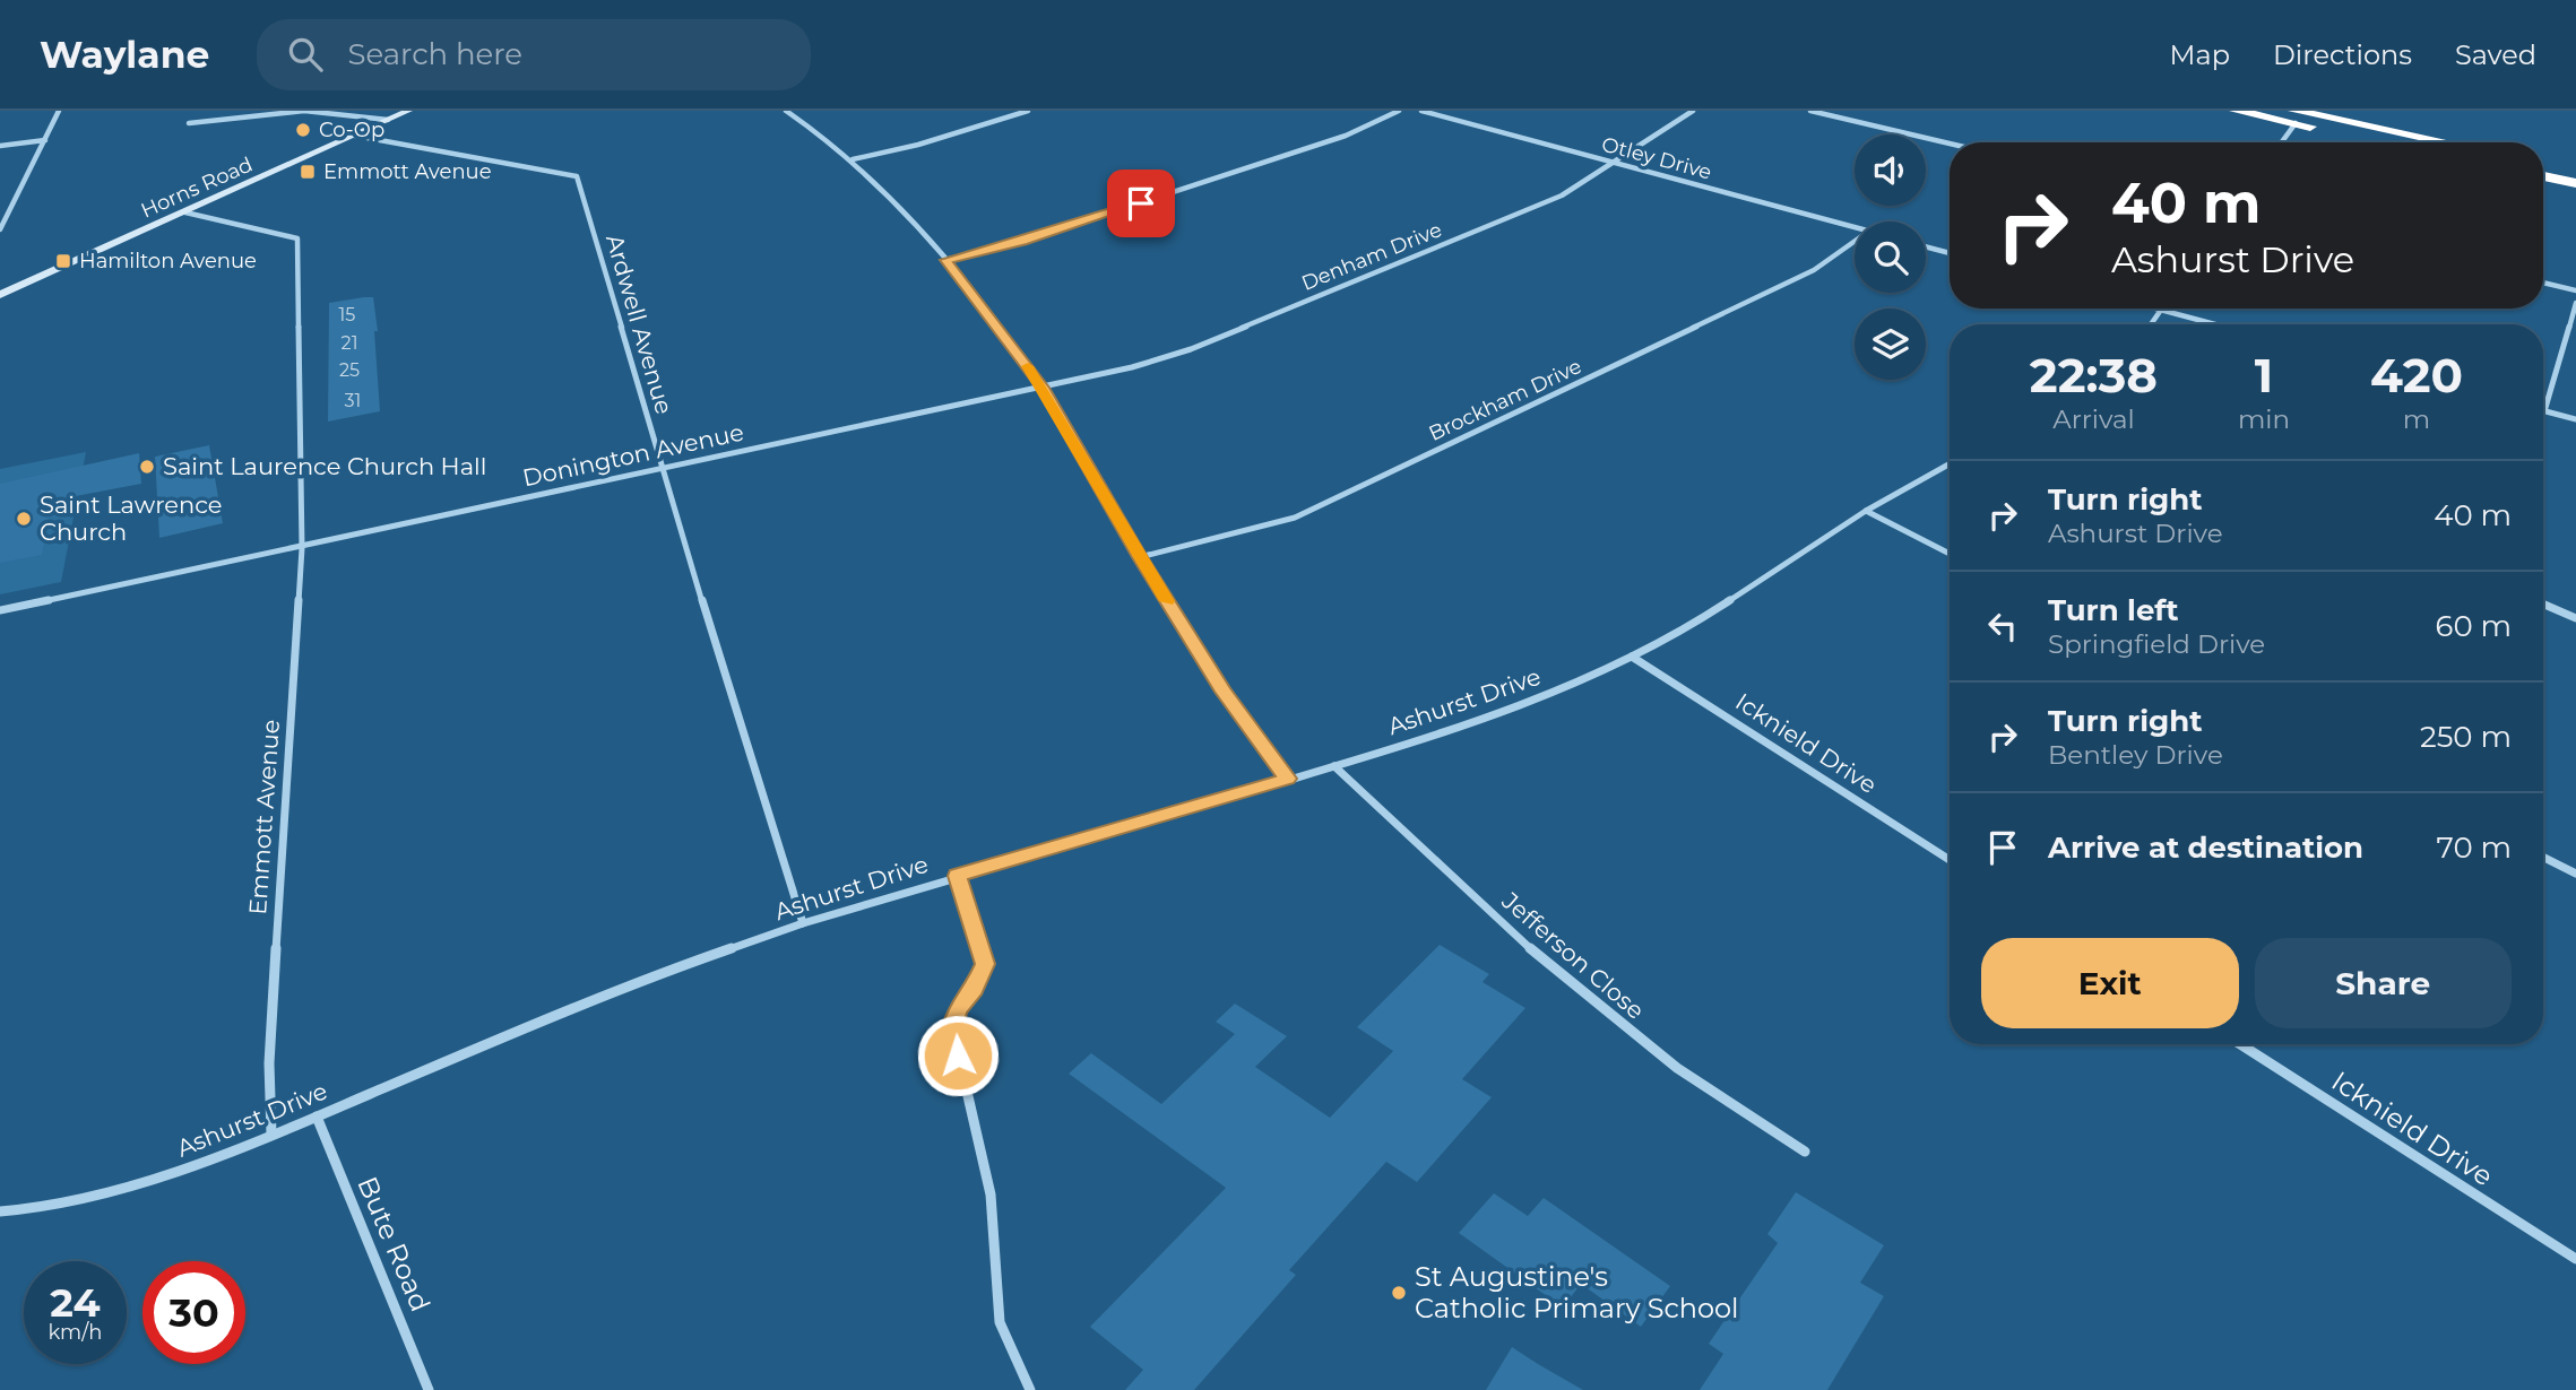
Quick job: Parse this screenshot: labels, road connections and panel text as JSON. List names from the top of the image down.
{
  "streets": {
    "street": [
      "Otley Drive",
      "Horns Road",
      "Denham Drive",
      "Ardwell Avenue",
      "Brockham Drive",
      "Donington Avenue",
      "Ashurst Drive",
      "Icknield Drive",
      "Emmott Avenue",
      "Jefferson Close",
      "Bute Road"
    ]
  },
  "crossings": [
    ["Otley Drive", "Denham Drive"],
    ["Horns Road", "Ardwell Avenue"],
    ["Horns Road", "Emmott Avenue"],
    ["Denham Drive", "Donington Avenue"],
    ["Ardwell Avenue", "Donington Avenue"],
    ["Ardwell Avenue", "Ashurst Drive"],
    ["Donington Avenue", "Emmott Avenue"],
    ["Ashurst Drive", "Icknield Drive"],
    ["Ashurst Drive", "Emmott Avenue"],
    ["Ashurst Drive", "Jefferson Close"],
    ["Ashurst Drive", "Bute Road"]
  ],
  "places": {
    "other": [
      "Co-Op",
      "Saint Laurence Church Hall",
      "Saint Lawrence Church",
      "St Augustine's Catholic Primary School"
    ],
    "transit": ["Emmott Avenue", "Hamilton Avenue"]
  },
  "house_numbers": [
    "15",
    "21",
    "25",
    "31"
  ],
  "page": {
    "header": "Waylane",
    "search": "Search here",
    "nav": ["Map", "Directions", "Saved"],
    "turn": ["40 m", "Ashurst Drive"],
    "eta": [
      "22:38",
      "Arrival",
      "1",
      "min",
      "420",
      "m"
    ],
    "list": [
      {
        "name": "Turn right",
        "note": "Ashurst Drive",
        "value": "40 m"
      },
      {
        "name": "Turn left",
        "note": "Springfield Drive",
        "value": "60 m"
      },
      {
        "name": "Turn right",
        "note": "Bentley Drive",
        "value": "250 m"
      },
      {
        "name": "Arrive at destination",
        "value": "70 m"
      }
    ],
    "buttons": ["Exit", "Share"],
    "speed": "24 km/h",
    "limit": "30"
  }
}
